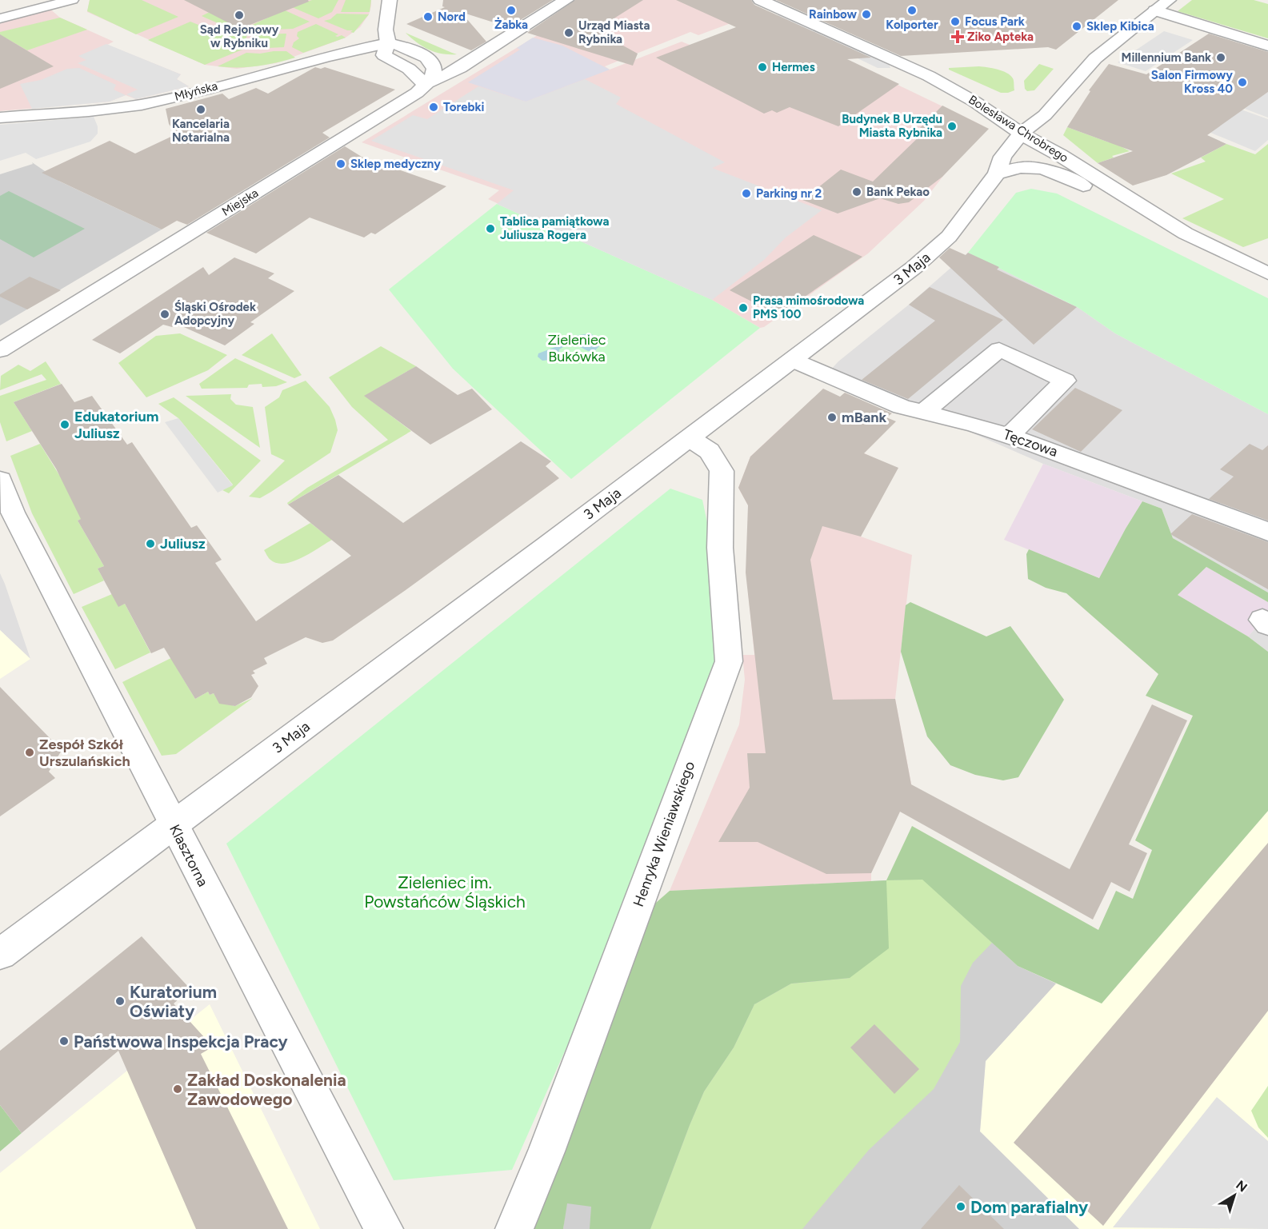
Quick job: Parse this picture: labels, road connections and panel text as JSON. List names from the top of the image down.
{
  "streets": {
    "street": [
      "Młyńska",
      "Bolesława Chrobrego",
      "Miejska",
      "3 Maja",
      "Tęczowa",
      "Henryka Wieniawskiego",
      "Klasztorna"
    ]
  },
  "crossings": [
    ["Bolesława Chrobrego", "3 Maja"],
    ["3 Maja", "Tęczowa"],
    ["3 Maja", "Henryka Wieniawskiego"],
    ["3 Maja", "Klasztorna"]
  ],
  "parks": ["Zieleniec Bukówka", "Zieleniec im. Powstańców Śląskich"],
  "places": {
    "other": [
      "Żabka",
      "Kolporter",
      "Rainbow",
      "Sąd Rejonowy w Rybniku",
      "Nord",
      "Focus Park",
      "Sklep Kibica",
      "Urząd Miasta Rybnika",
      "Millennium Bank",
      "Hermes",
      "Salon Firmowy Kross 40",
      "Torebki",
      "Kancelaria Notarialna",
      "Budynek B Urzędu Miasta Rybnika",
      "Sklep medyczny",
      "Bank Pekao",
      "Parking nr 2",
      "Tablica pamiątkowa Juliusza Rogera",
      "Prasa mimośrodowa PMS 100",
      "Śląski Ośrodek Adopcyjny",
      "mBank",
      "Edukatorium Juliusz",
      "Juliusz",
      "Zespół Szkół Urszulańskich",
      "Kuratorium Oświaty",
      "Państwowa Inspekcja Pracy",
      "Zakład Doskonalenia Zawodowego",
      "Dom parafialny"
    ],
    "health": ["Ziko Apteka"]
  },
  "north": "top right"
}
